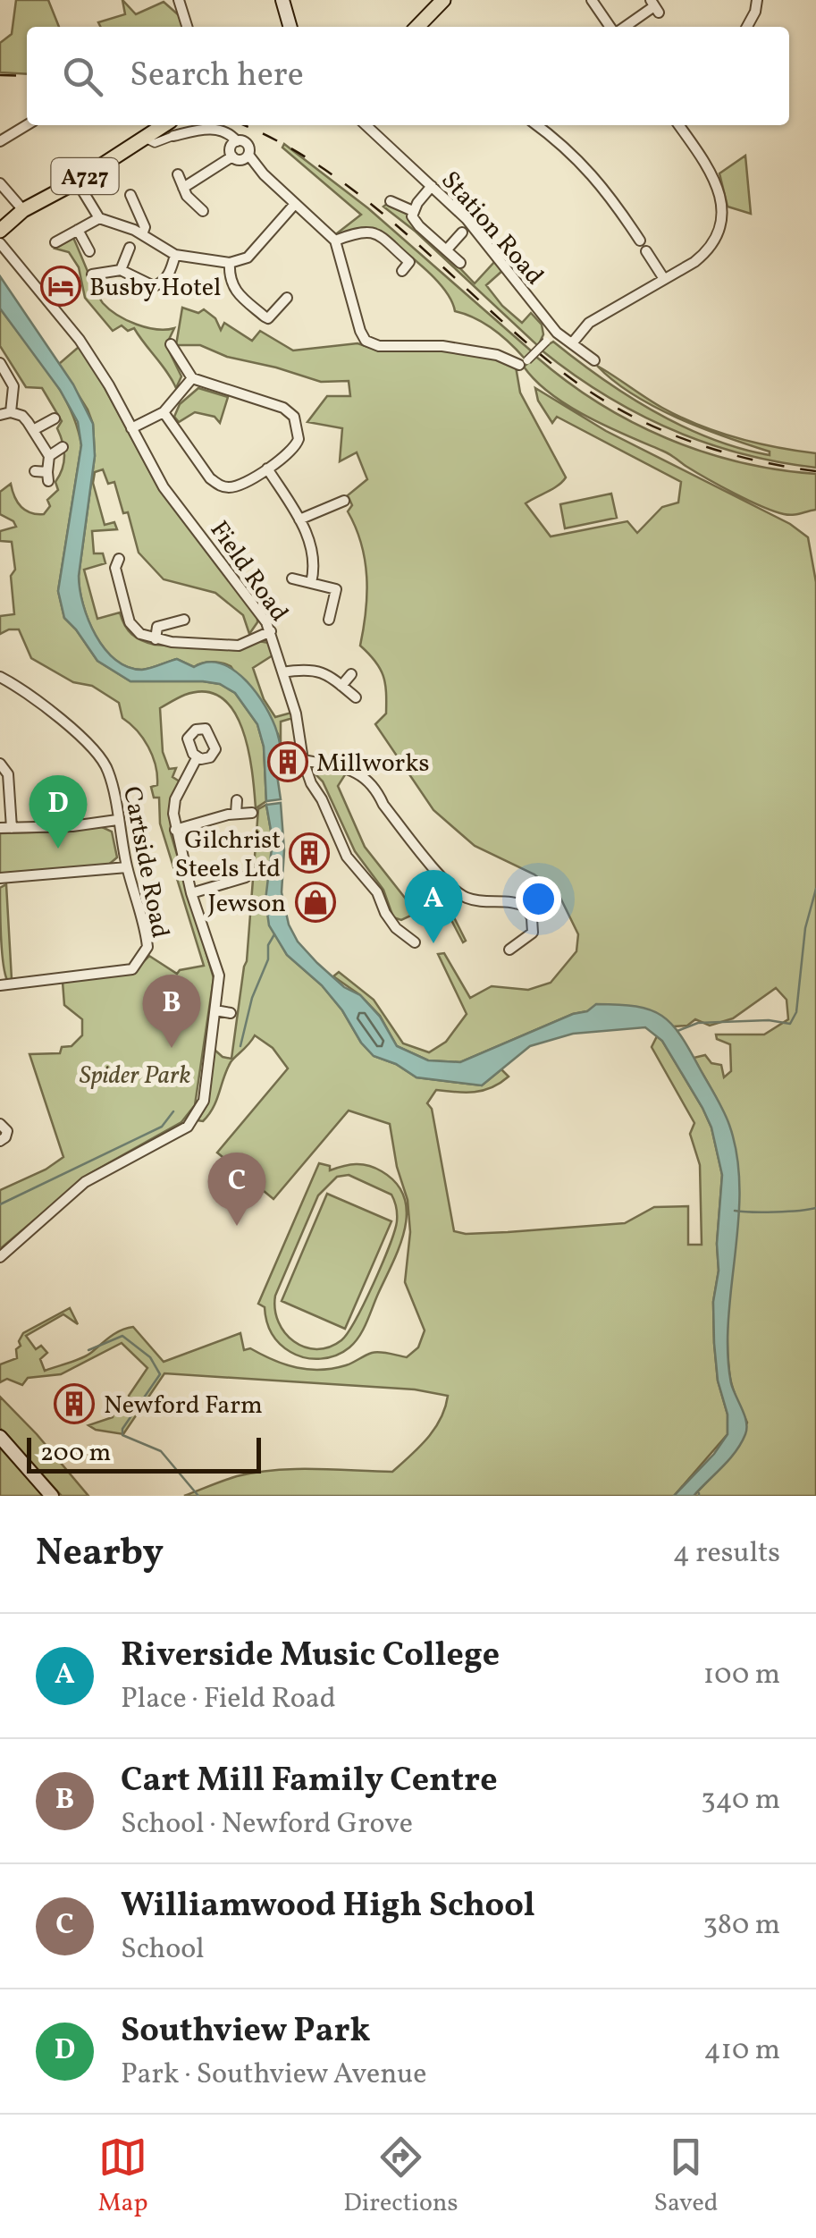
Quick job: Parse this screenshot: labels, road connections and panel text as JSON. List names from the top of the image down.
{
  "streets": {
    "main road": ["A727"],
    "street": ["Station Road", "Field Road", "Cartside Road"]
  },
  "parks": ["Spider Park"],
  "places": {
    "hotel": ["Busby Hotel"],
    "building": ["Millworks", "Gilchrist Steels Ltd", "Newford Farm"],
    "shop": ["Jewson"]
  },
  "scale_bar": "200 m",
  "page": {
    "search": "Search here",
    "pins": [
      "D",
      "A",
      "B",
      "C"
    ],
    "scale": "200 m",
    "heading": ["Nearby", "4 results"],
    "list": [
      {
        "mark": "A",
        "name": "Riverside Music College",
        "note": "Place · Field Road",
        "value": "100 m"
      },
      {
        "mark": "B",
        "name": "Cart Mill Family Centre",
        "note": "School · Newford Grove",
        "value": "340 m"
      },
      {
        "mark": "C",
        "name": "Williamwood High School",
        "note": "School",
        "value": "380 m"
      },
      {
        "mark": "D",
        "name": "Southview Park",
        "note": "Park · Southview Avenue",
        "value": "410 m"
      }
    ],
    "nav": ["Map", "Directions", "Saved"]
  }
}
